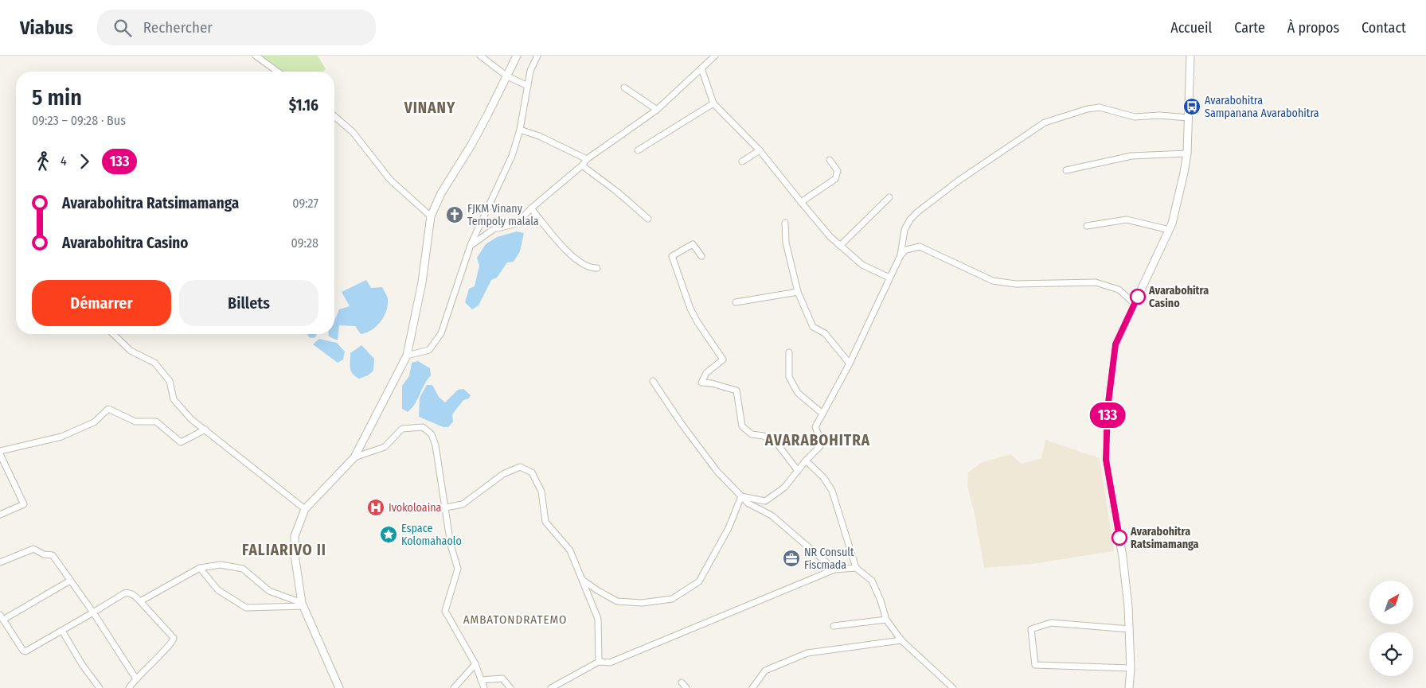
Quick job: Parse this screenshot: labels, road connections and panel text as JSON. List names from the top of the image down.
{
  "districts": [
    "VINANY",
    "AVARABOHITRA",
    "FALIARIVO II",
    "AMBATONDRATEMO"
  ],
  "places": {
    "bus stop": ["Avarabohitra Sampanana Avarabohitra"],
    "church": ["FJKM Vinany Tempoly malala"],
    "other": ["Avarabohitra Casino", "Avarabohitra Ratsimamanga"],
    "hospital": ["Ivokoloaina"],
    "place": ["Espace Kolomahaolo"],
    "office": ["NR Consult Fiscmada"]
  },
  "lines": ["bus line 133"],
  "north": "top right",
  "page": {
    "header": "Viabus",
    "search": "Rechercher",
    "nav": [
      "Accueil",
      "Carte",
      "À propos",
      "Contact"
    ],
    "on_map": "133",
    "heading": ["5 min", "09:23 – 09:28 · Bus", "$1.16"],
    "legs": ["4", "133"],
    "list": [
      {
        "name": "Avarabohitra Ratsimamanga",
        "value": "09:27"
      },
      {
        "name": "Avarabohitra Casino",
        "value": "09:28"
      }
    ],
    "buttons": ["Démarrer", "Billets"]
  }
}
